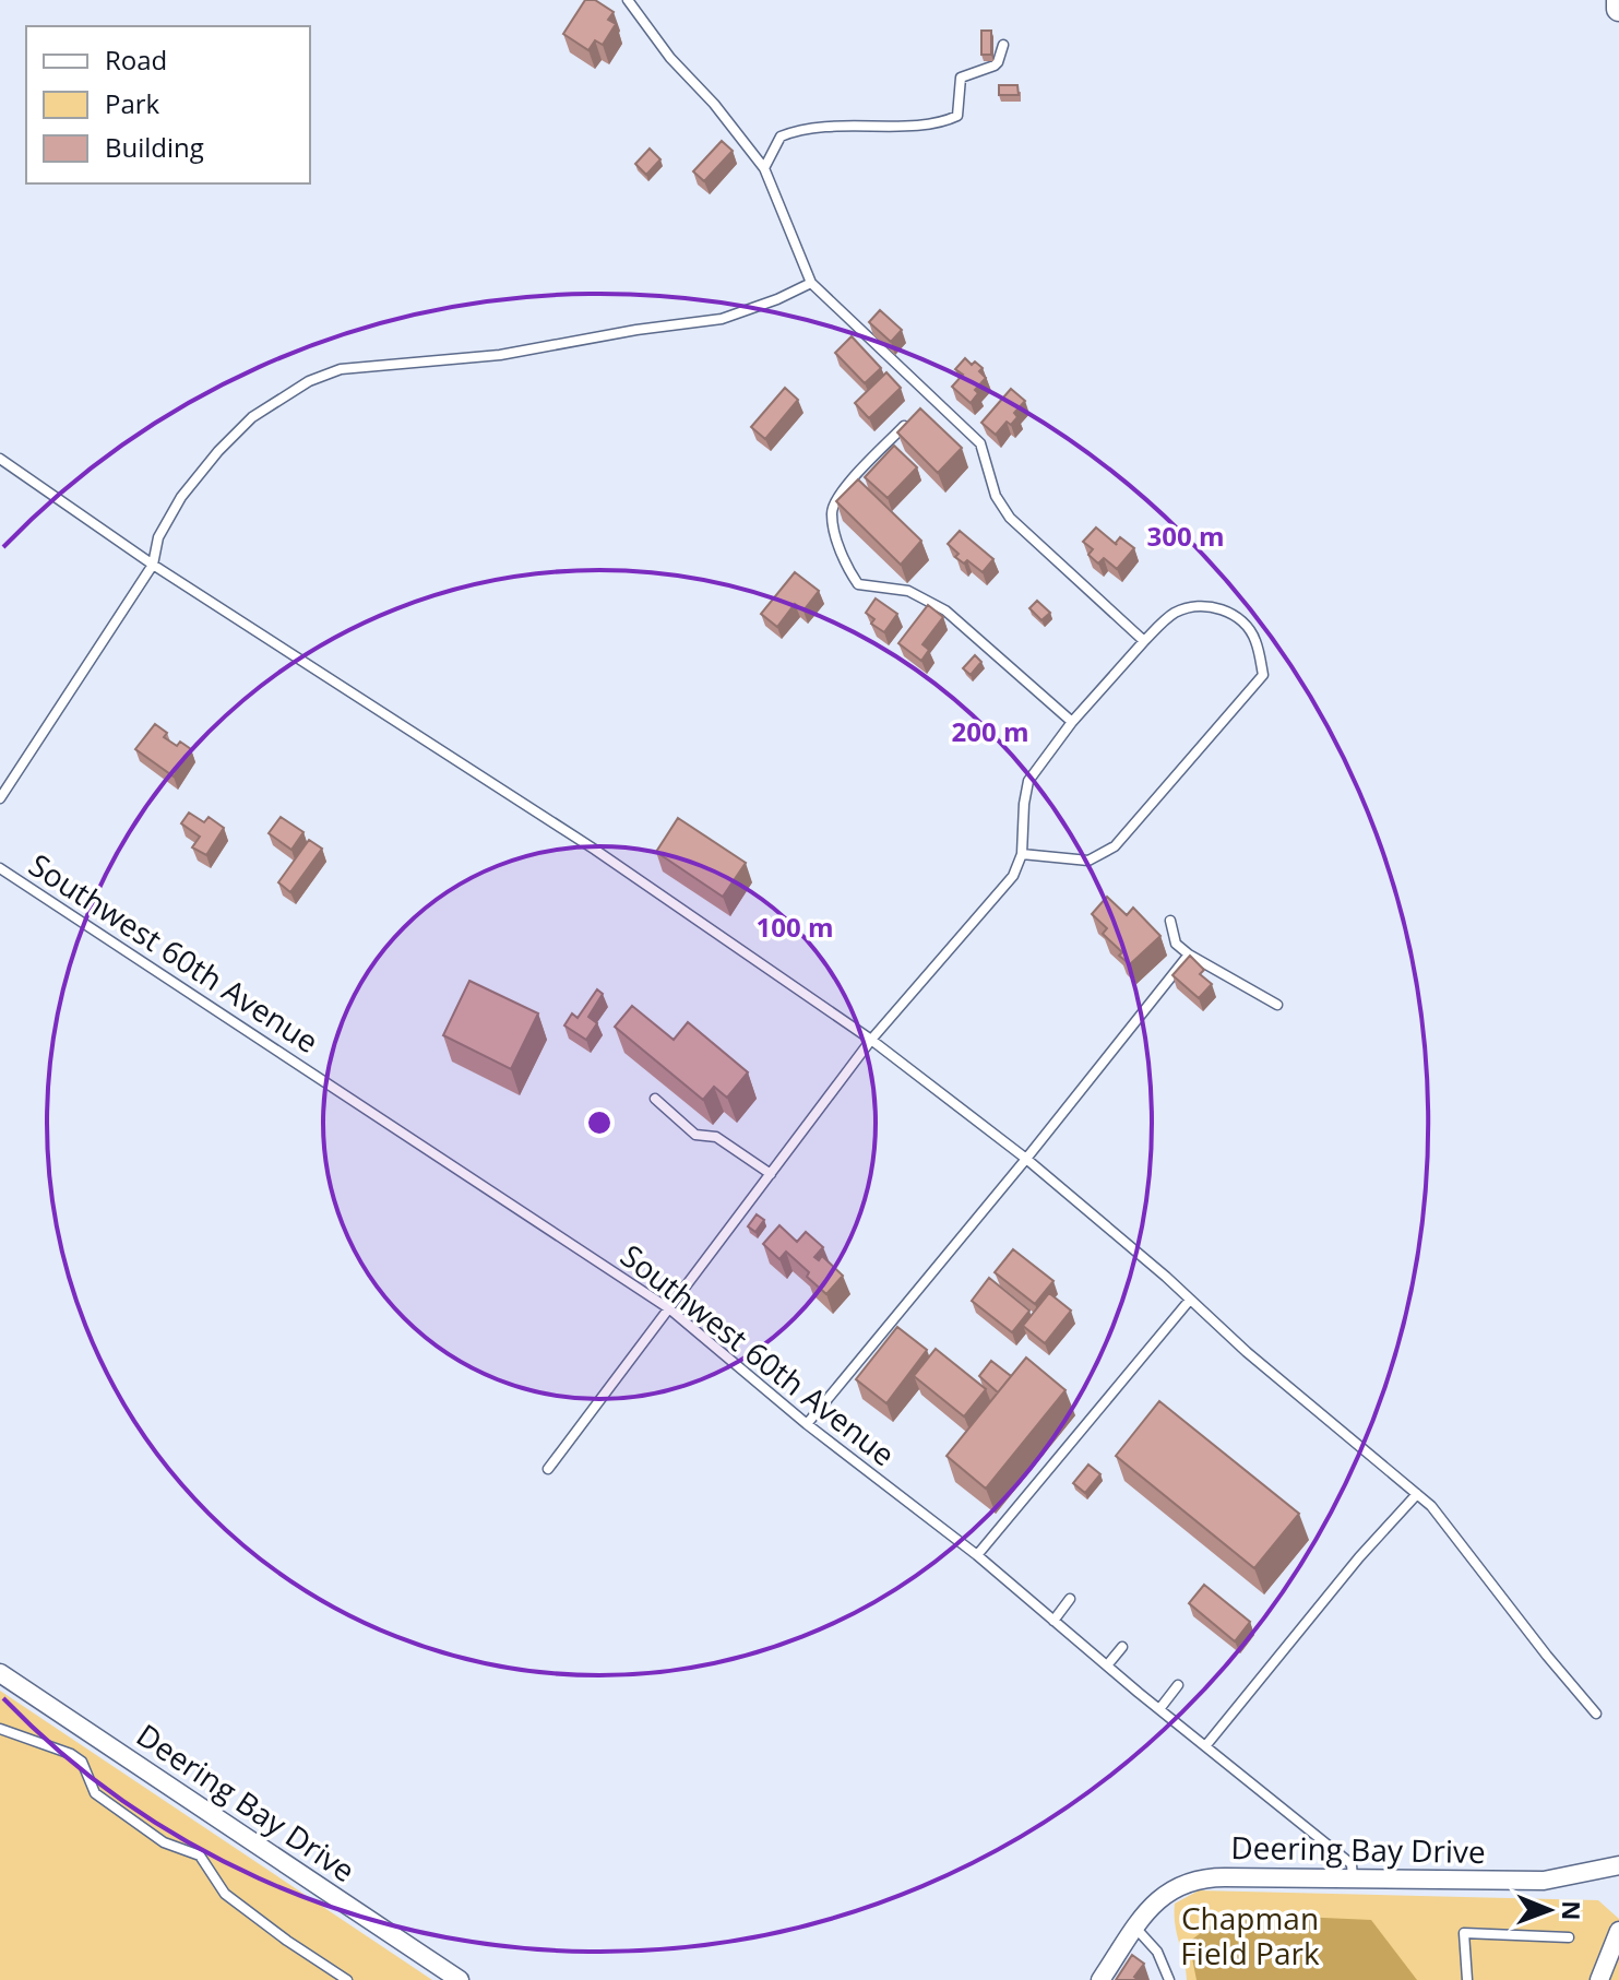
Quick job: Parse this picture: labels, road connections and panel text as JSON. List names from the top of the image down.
{
  "streets": {
    "street": ["Deering Bay Drive"],
    "lane": ["Southwest 60th Avenue"]
  },
  "crossings": [
    ["Southwest 60th Avenue", "Deering Bay Drive"]
  ],
  "parks": ["Chapman Field Park"],
  "legend": ["Road", "Park", "Building"],
  "north": "right",
  "rings": ["300 m", "200 m", "100 m"]
}
